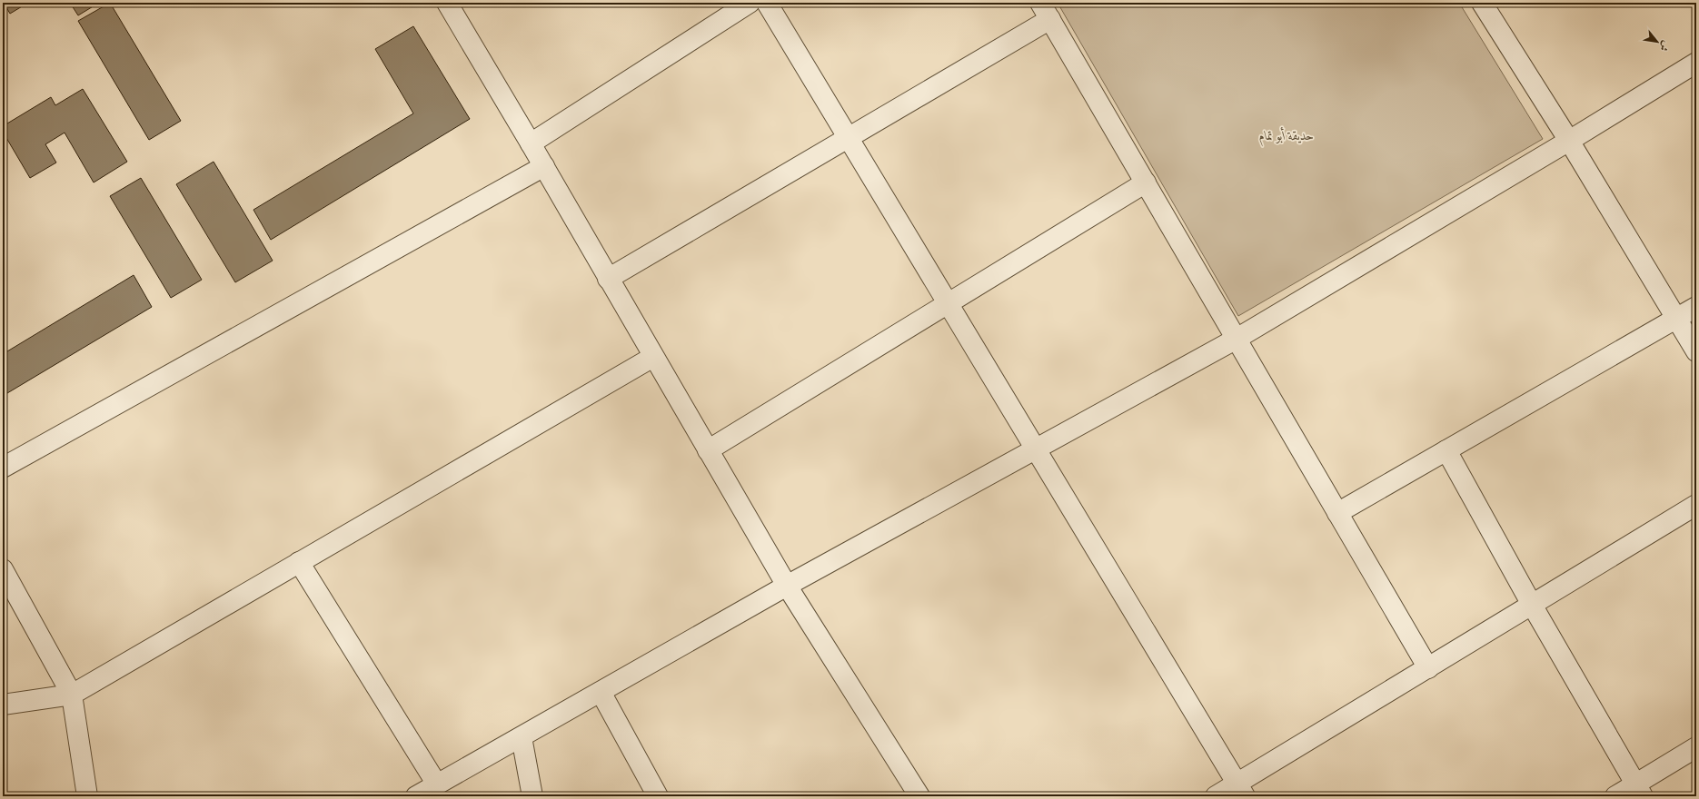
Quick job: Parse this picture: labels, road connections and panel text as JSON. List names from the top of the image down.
{
  "parks": ["حديقة أبو تمام"],
  "north": "bottom right"
}
